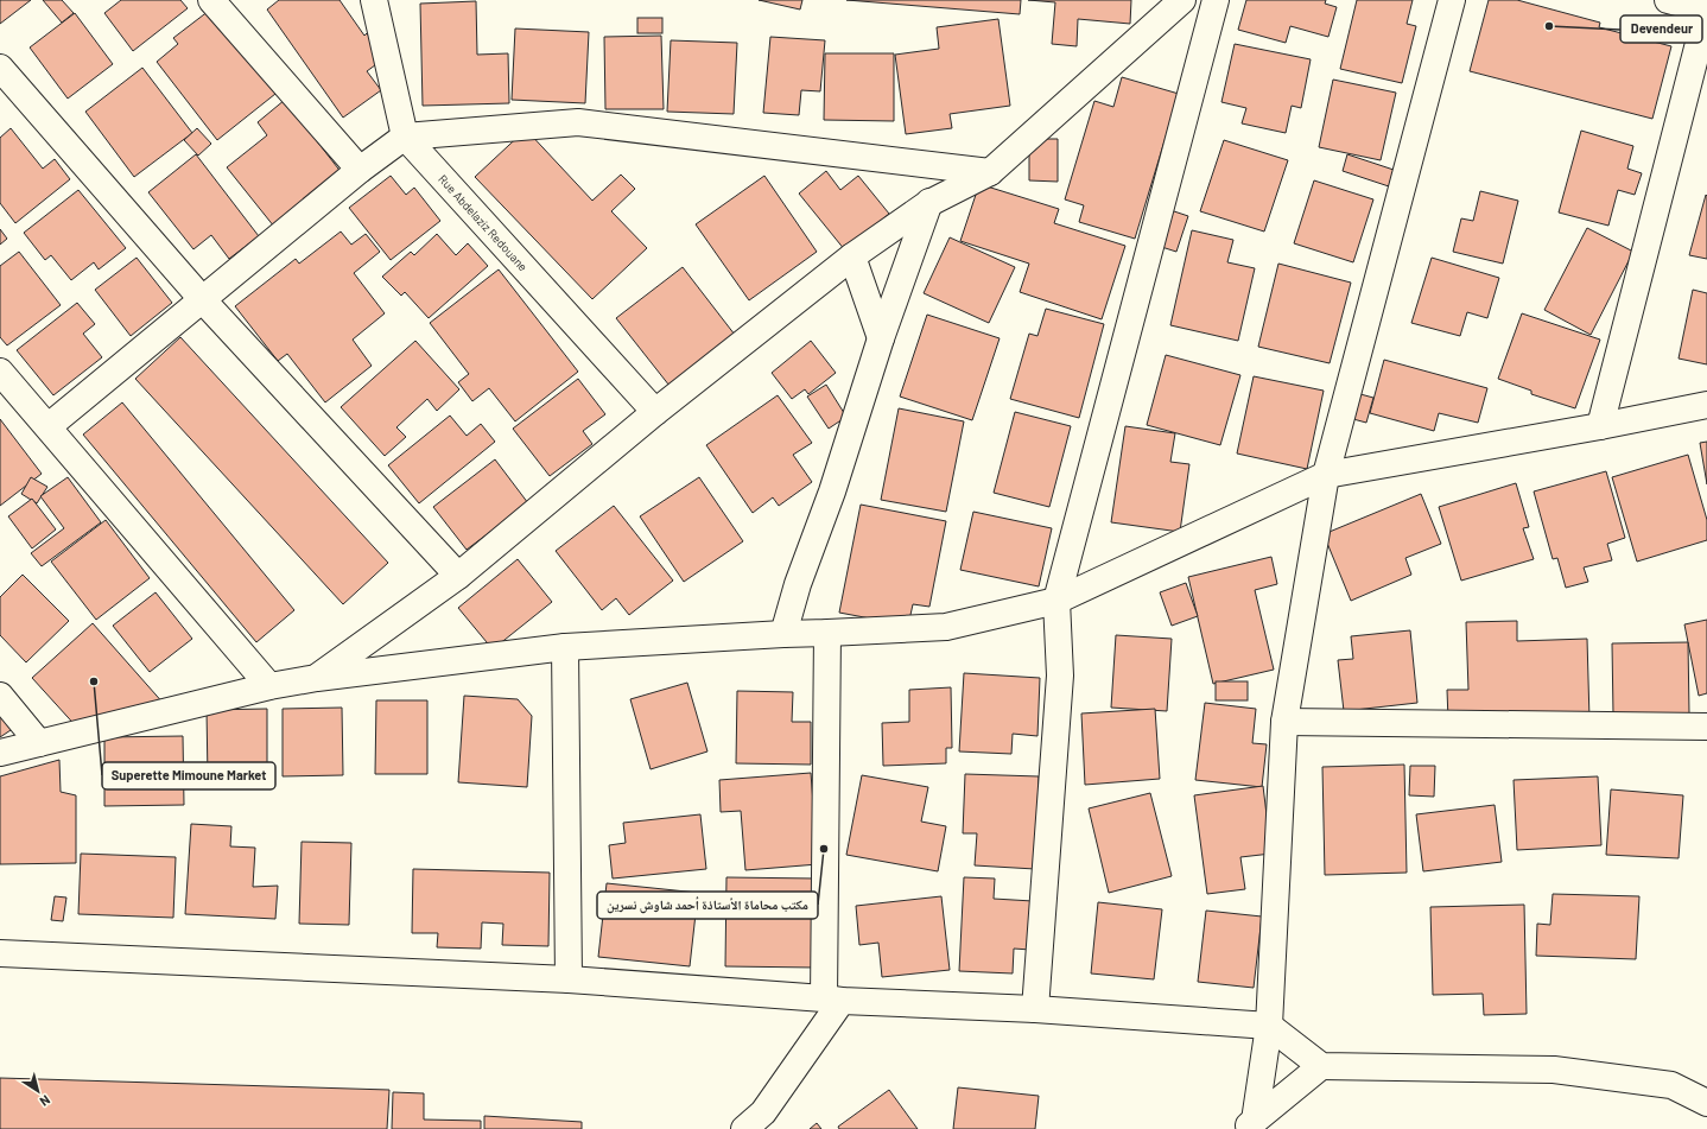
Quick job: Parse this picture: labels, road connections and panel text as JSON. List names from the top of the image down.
{
  "streets": {
    "street": ["Rue Abdelaziz Redouane"]
  },
  "places": ["Devendeur", "Superette Mimoune Market", "مكتب محاماة الأستاذة أحمد شاوش نسرين"],
  "north": "bottom right"
}
